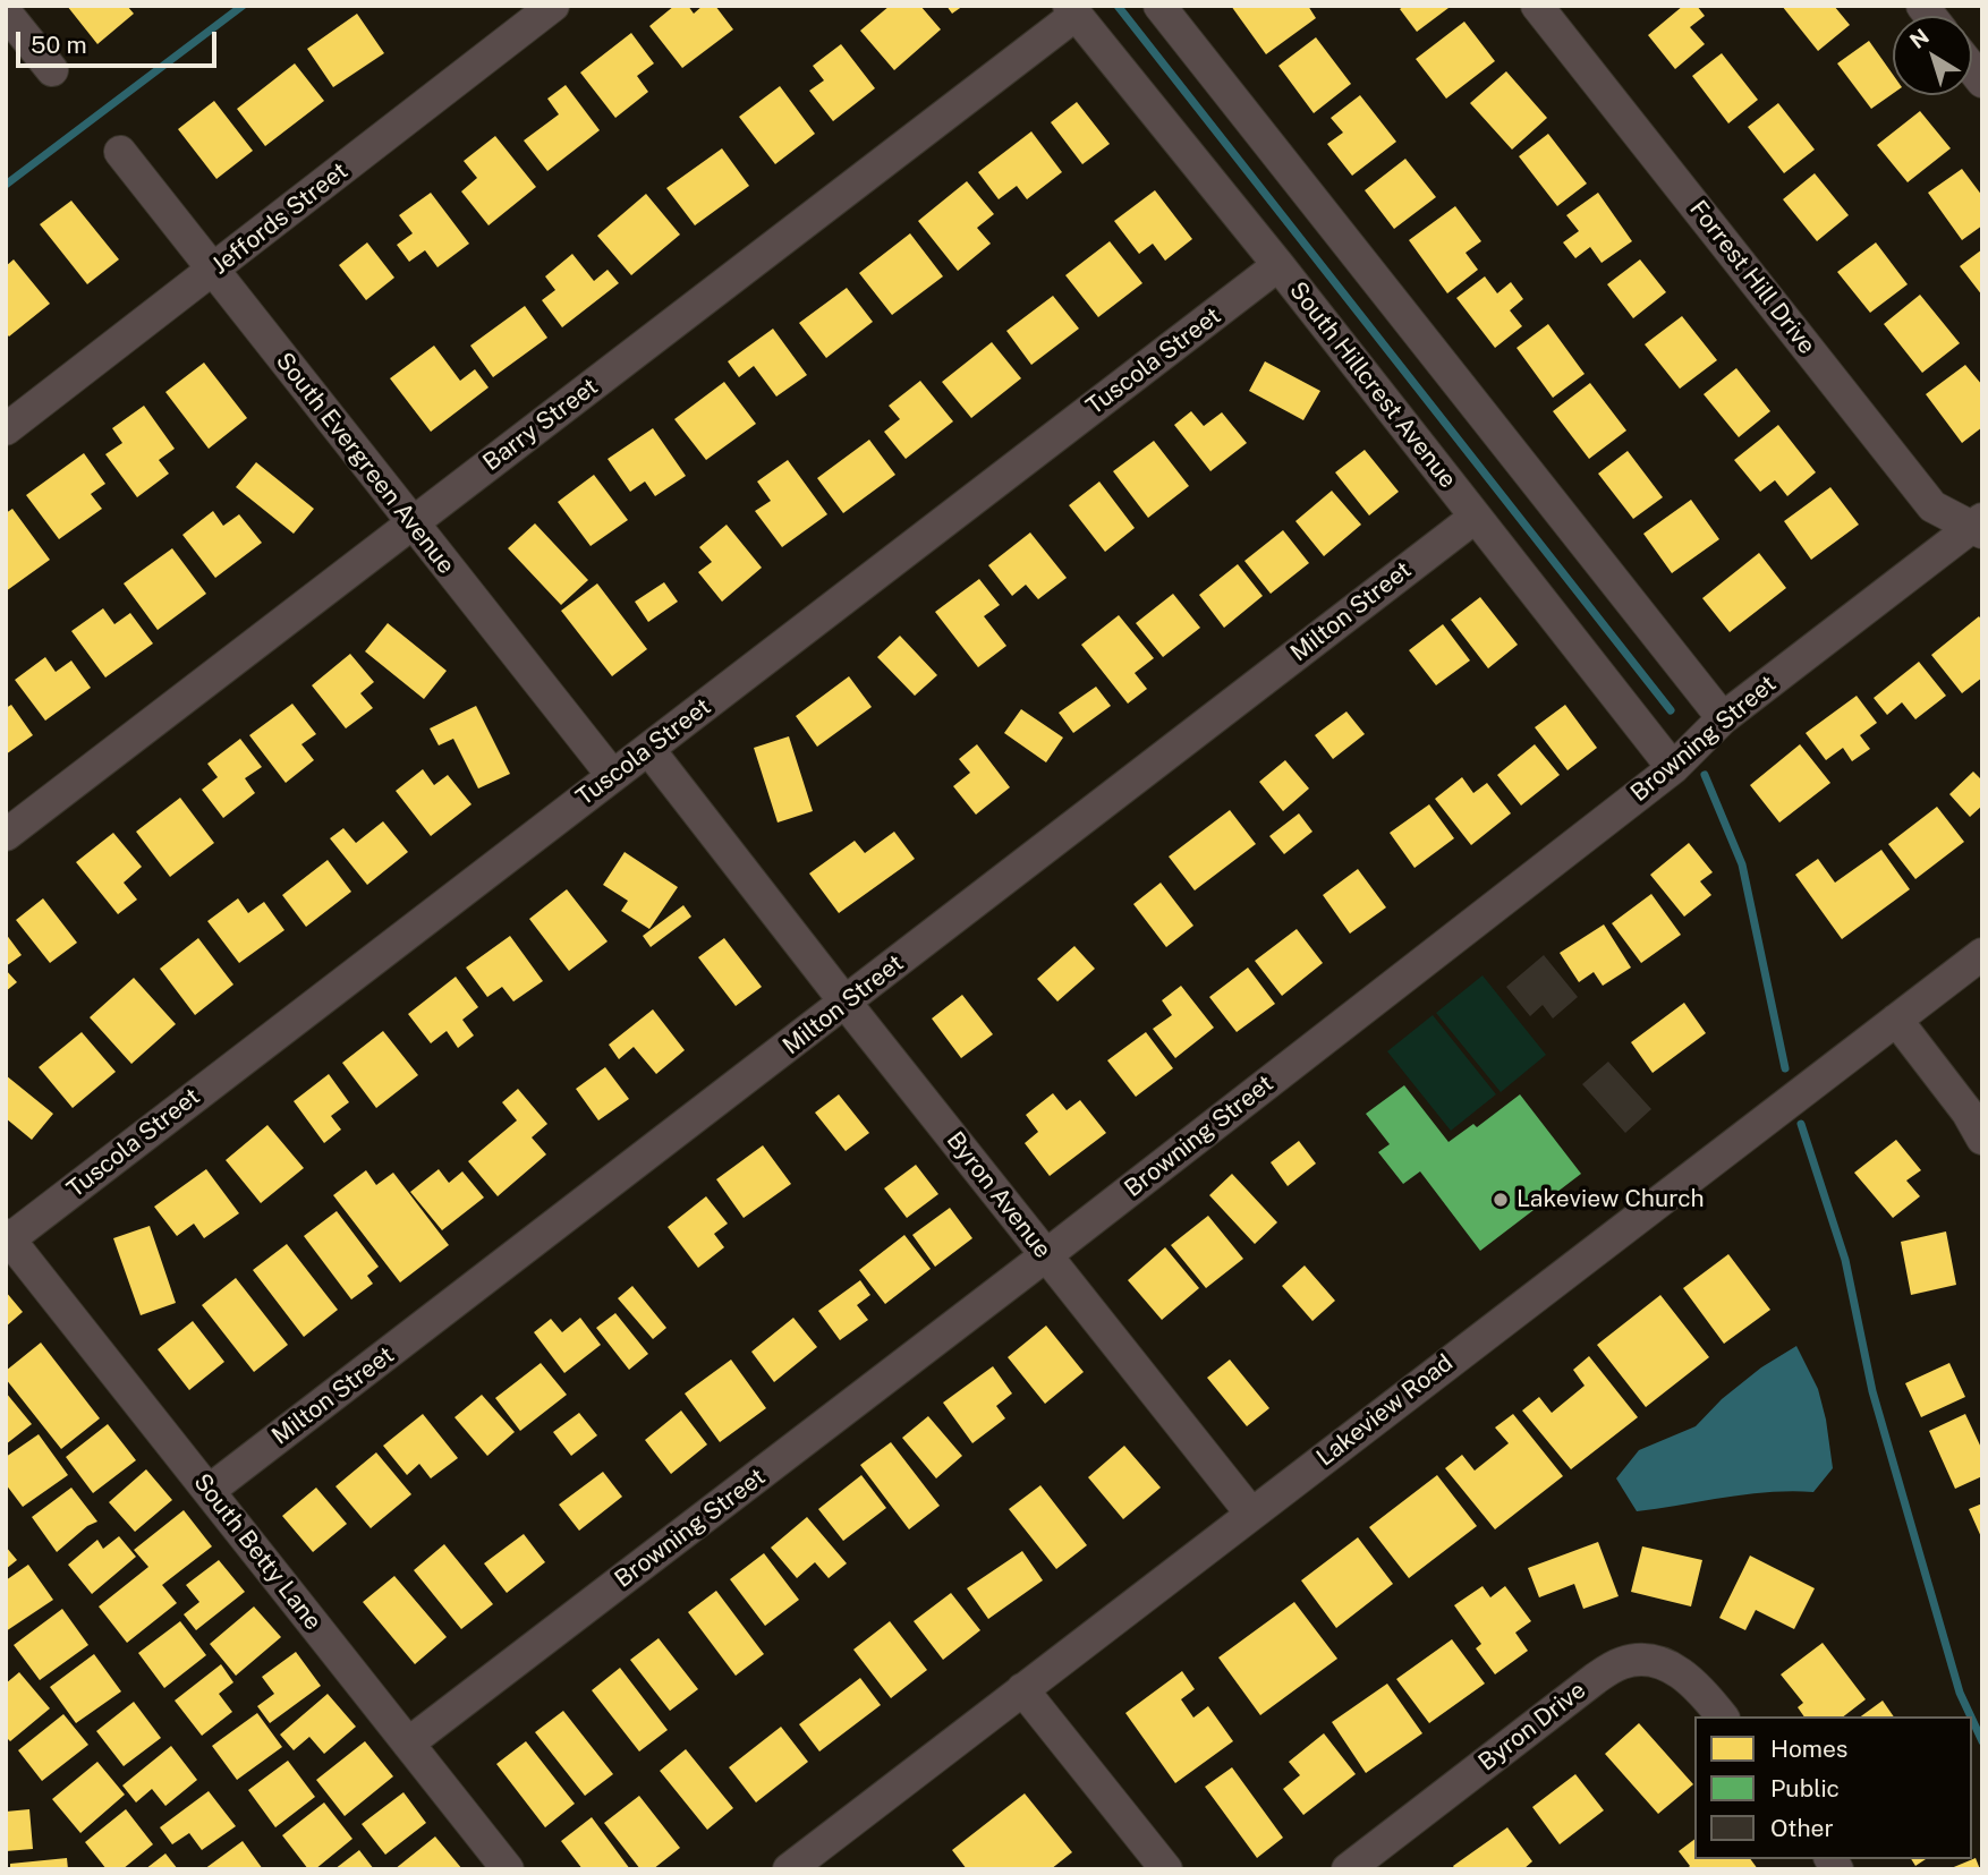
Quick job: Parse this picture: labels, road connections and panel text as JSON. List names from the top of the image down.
{
  "streets": {
    "street": [
      "Jeffords Street",
      "Forrest Hill Drive",
      "Tuscola Street",
      "South Hillcrest Avenue",
      "Barry Street",
      "South Evergreen Avenue",
      "Milton Street",
      "Browning Street",
      "Byron Avenue",
      "Lakeview Road",
      "South Betty Lane",
      "Byron Drive"
    ]
  },
  "crossings": [
    ["Jeffords Street", "South Evergreen Avenue"],
    ["Forrest Hill Drive", "Browning Street"],
    ["Tuscola Street", "South Hillcrest Avenue"],
    ["Tuscola Street", "South Evergreen Avenue"],
    ["Tuscola Street", "Byron Avenue"],
    ["Tuscola Street", "South Betty Lane"],
    ["South Hillcrest Avenue", "Barry Street"],
    ["South Hillcrest Avenue", "Milton Street"],
    ["South Hillcrest Avenue", "Browning Street"],
    ["Barry Street", "South Evergreen Avenue"],
    ["Milton Street", "Byron Avenue"],
    ["Milton Street", "South Betty Lane"],
    ["Browning Street", "Byron Avenue"],
    ["Browning Street", "South Betty Lane"],
    ["Byron Avenue", "Lakeview Road"]
  ],
  "places": ["Lakeview Church"],
  "legend": ["Homes", "Public", "Other"],
  "scale_bar": "50 m",
  "north": "top left"
}
